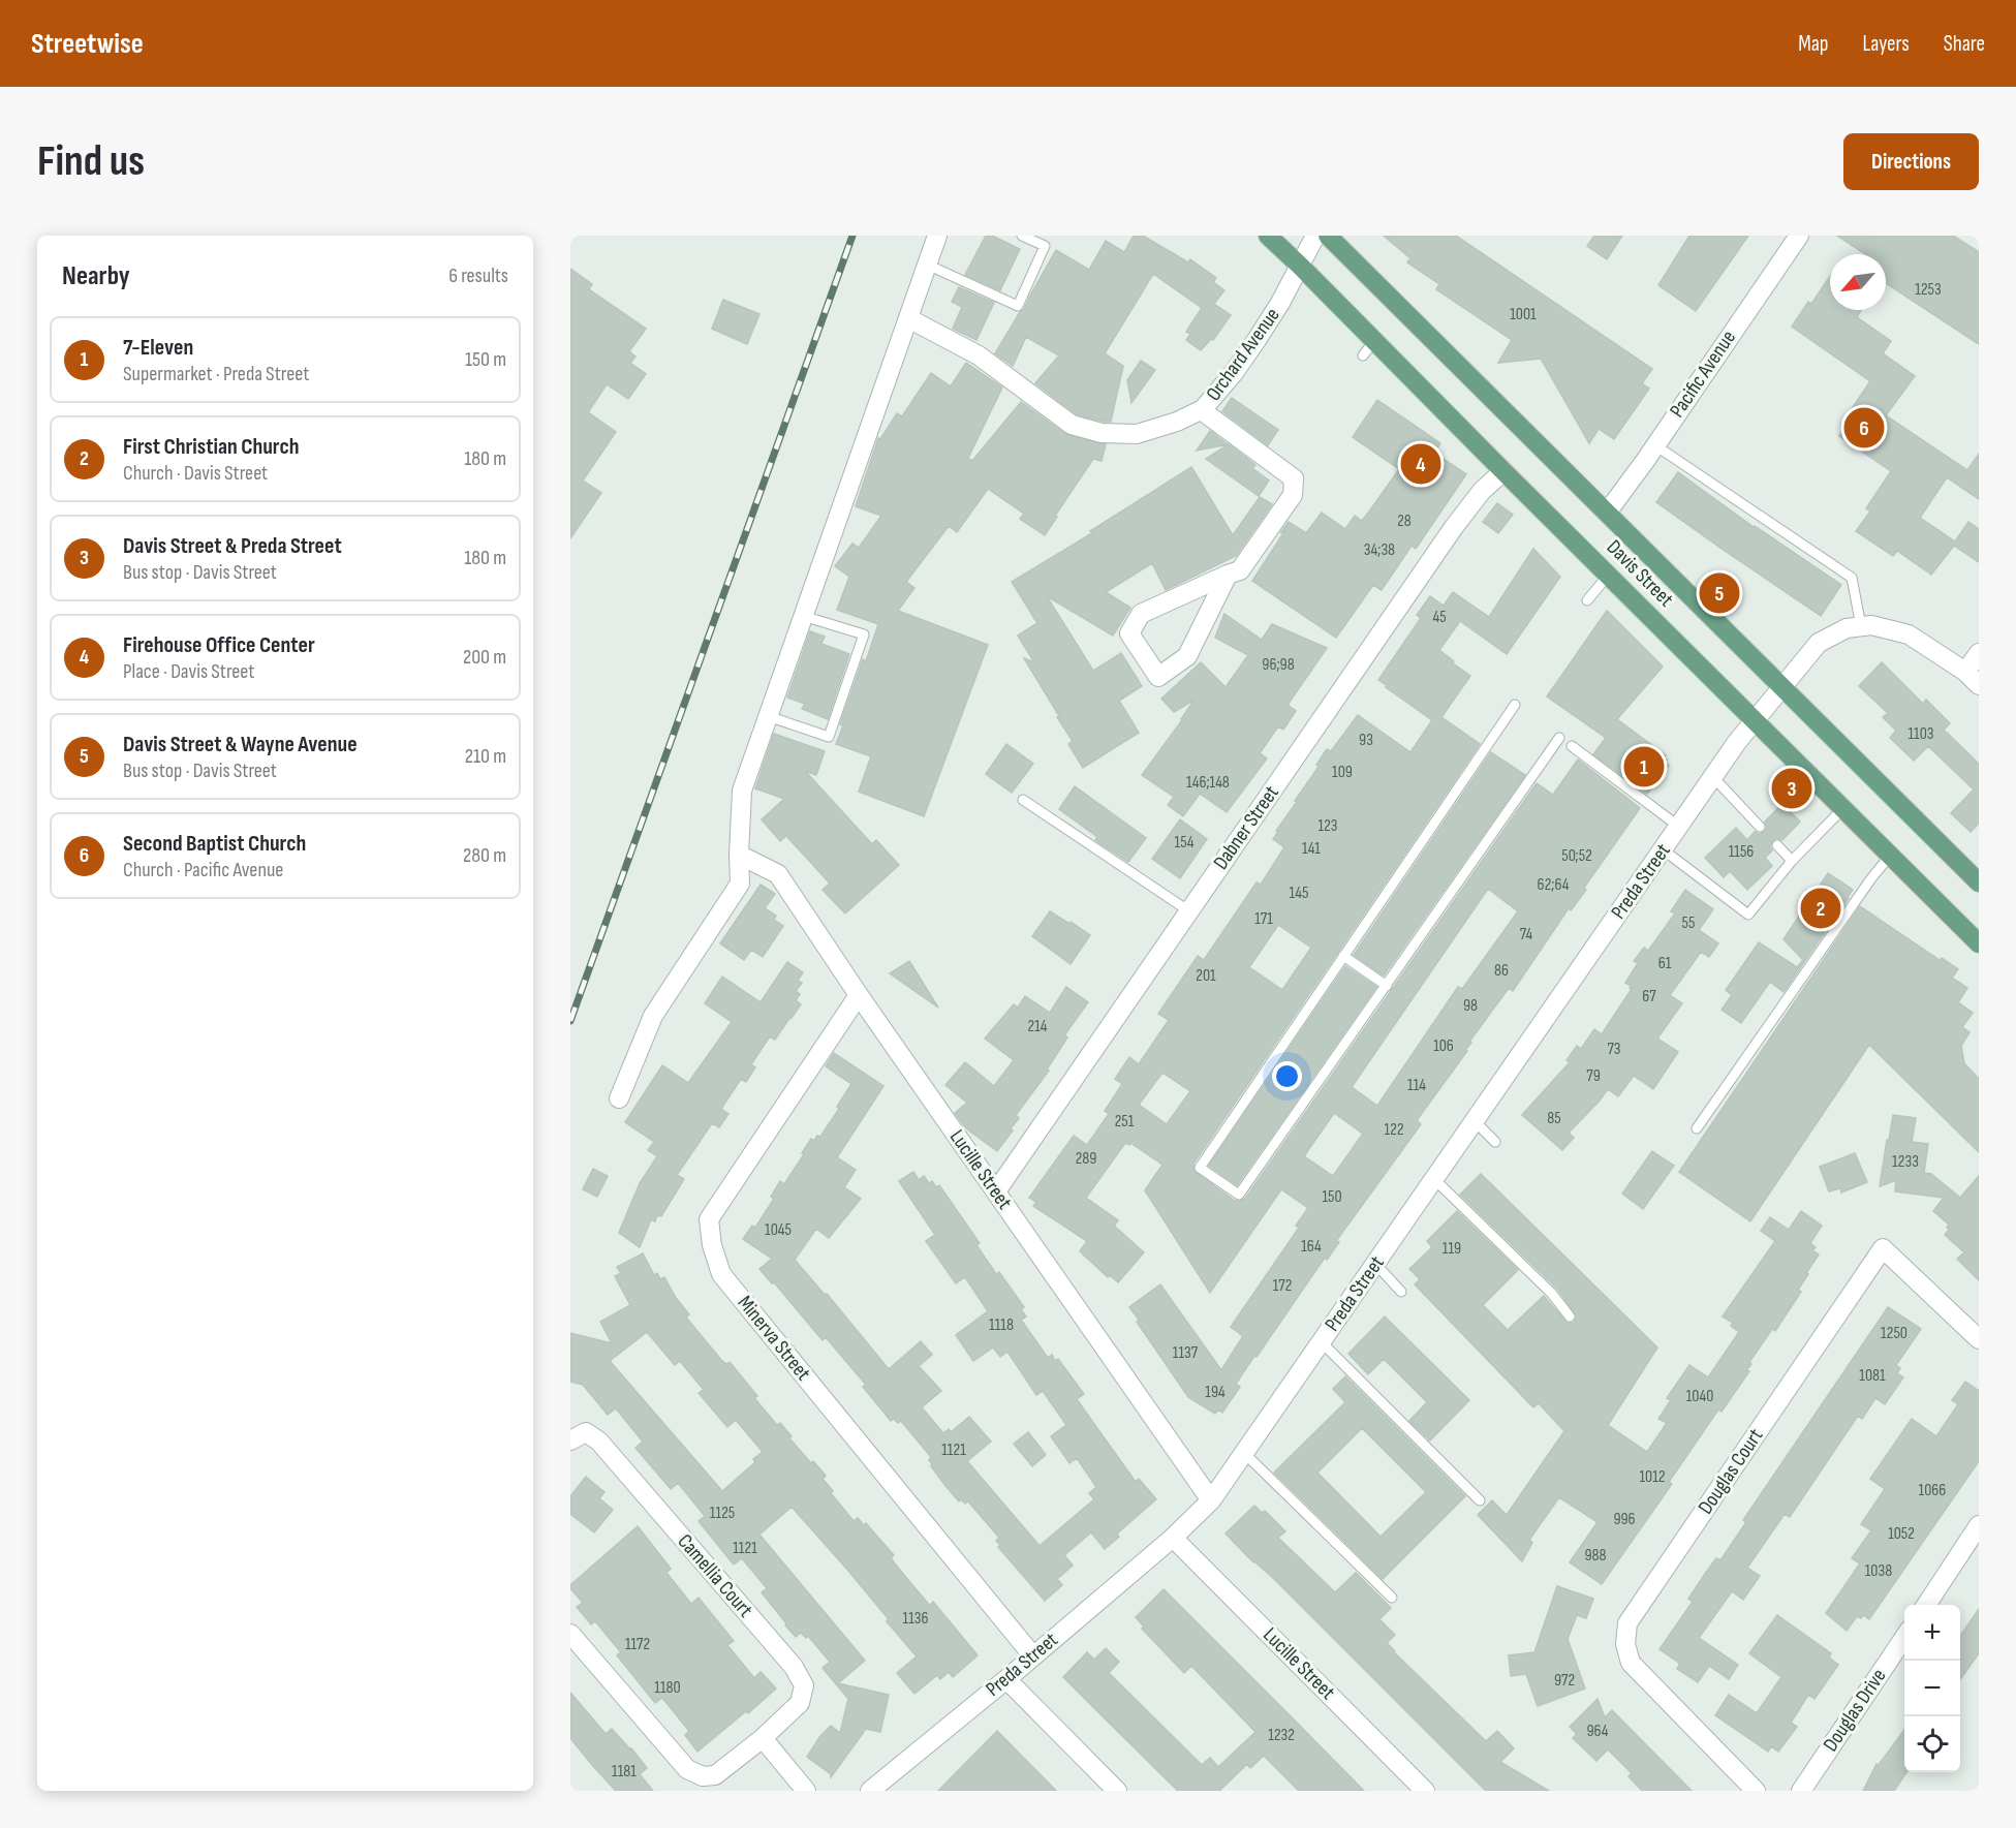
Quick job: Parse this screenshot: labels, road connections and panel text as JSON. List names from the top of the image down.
{
  "streets": {
    "main road": ["Davis Street"],
    "street": [
      "Orchard Avenue",
      "Pacific Avenue",
      "Dabner Street",
      "Preda Street",
      "Lucille Street",
      "Minerva Street",
      "Douglas Court",
      "Camellia Court",
      "Douglas Drive"
    ]
  },
  "crossings": [
    ["Orchard Avenue", "Davis Street"],
    ["Pacific Avenue", "Davis Street"],
    ["Davis Street", "Dabner Street"],
    ["Davis Street", "Preda Street"],
    ["Dabner Street", "Lucille Street"],
    ["Preda Street", "Lucille Street"],
    ["Preda Street", "Minerva Street"],
    ["Lucille Street", "Minerva Street"]
  ],
  "house_numbers": [
    "1253",
    "1001",
    "28",
    "34;38",
    "45",
    "96;98",
    "1103",
    "93",
    "109",
    "146;148",
    "123",
    "154",
    "141",
    "1156",
    "50;52",
    "62;64",
    "145",
    "171",
    "55",
    "74",
    "61",
    "86",
    "201",
    "67",
    "98",
    "214",
    "106",
    "73",
    "79",
    "114",
    "85",
    "251",
    "122",
    "289",
    "1233",
    "150",
    "1045",
    "164",
    "119",
    "172",
    "1118",
    "1250",
    "1137",
    "1081",
    "194",
    "1040",
    "1121",
    "1012",
    "1066",
    "1125",
    "996",
    "1052",
    "1121",
    "988",
    "1038",
    "1136",
    "1172",
    "972",
    "1180",
    "964",
    "1232",
    "1181"
  ],
  "north": "bottom left",
  "page": {
    "header": "Streetwise",
    "nav": ["Map", "Layers", "Share"],
    "buttons": "Directions",
    "title": "Find us",
    "heading": ["Nearby", "6 results"],
    "list": [
      {
        "mark": "1",
        "name": "7-Eleven",
        "note": "Supermarket · Preda Street",
        "value": "150 m"
      },
      {
        "mark": "2",
        "name": "First Christian Church",
        "note": "Church · Davis Street",
        "value": "180 m"
      },
      {
        "mark": "3",
        "name": "Davis Street & Preda Street",
        "note": "Bus stop · Davis Street",
        "value": "180 m"
      },
      {
        "mark": "4",
        "name": "Firehouse Office Center",
        "note": "Place · Davis Street",
        "value": "200 m"
      },
      {
        "mark": "5",
        "name": "Davis Street & Wayne Avenue",
        "note": "Bus stop · Davis Street",
        "value": "210 m"
      },
      {
        "mark": "6",
        "name": "Second Baptist Church",
        "note": "Church · Pacific Avenue",
        "value": "280 m"
      }
    ],
    "pins": [
      "6",
      "4",
      "5",
      "1",
      "3",
      "2"
    ],
    "map_buttons": ["+", "−"]
  }
}
